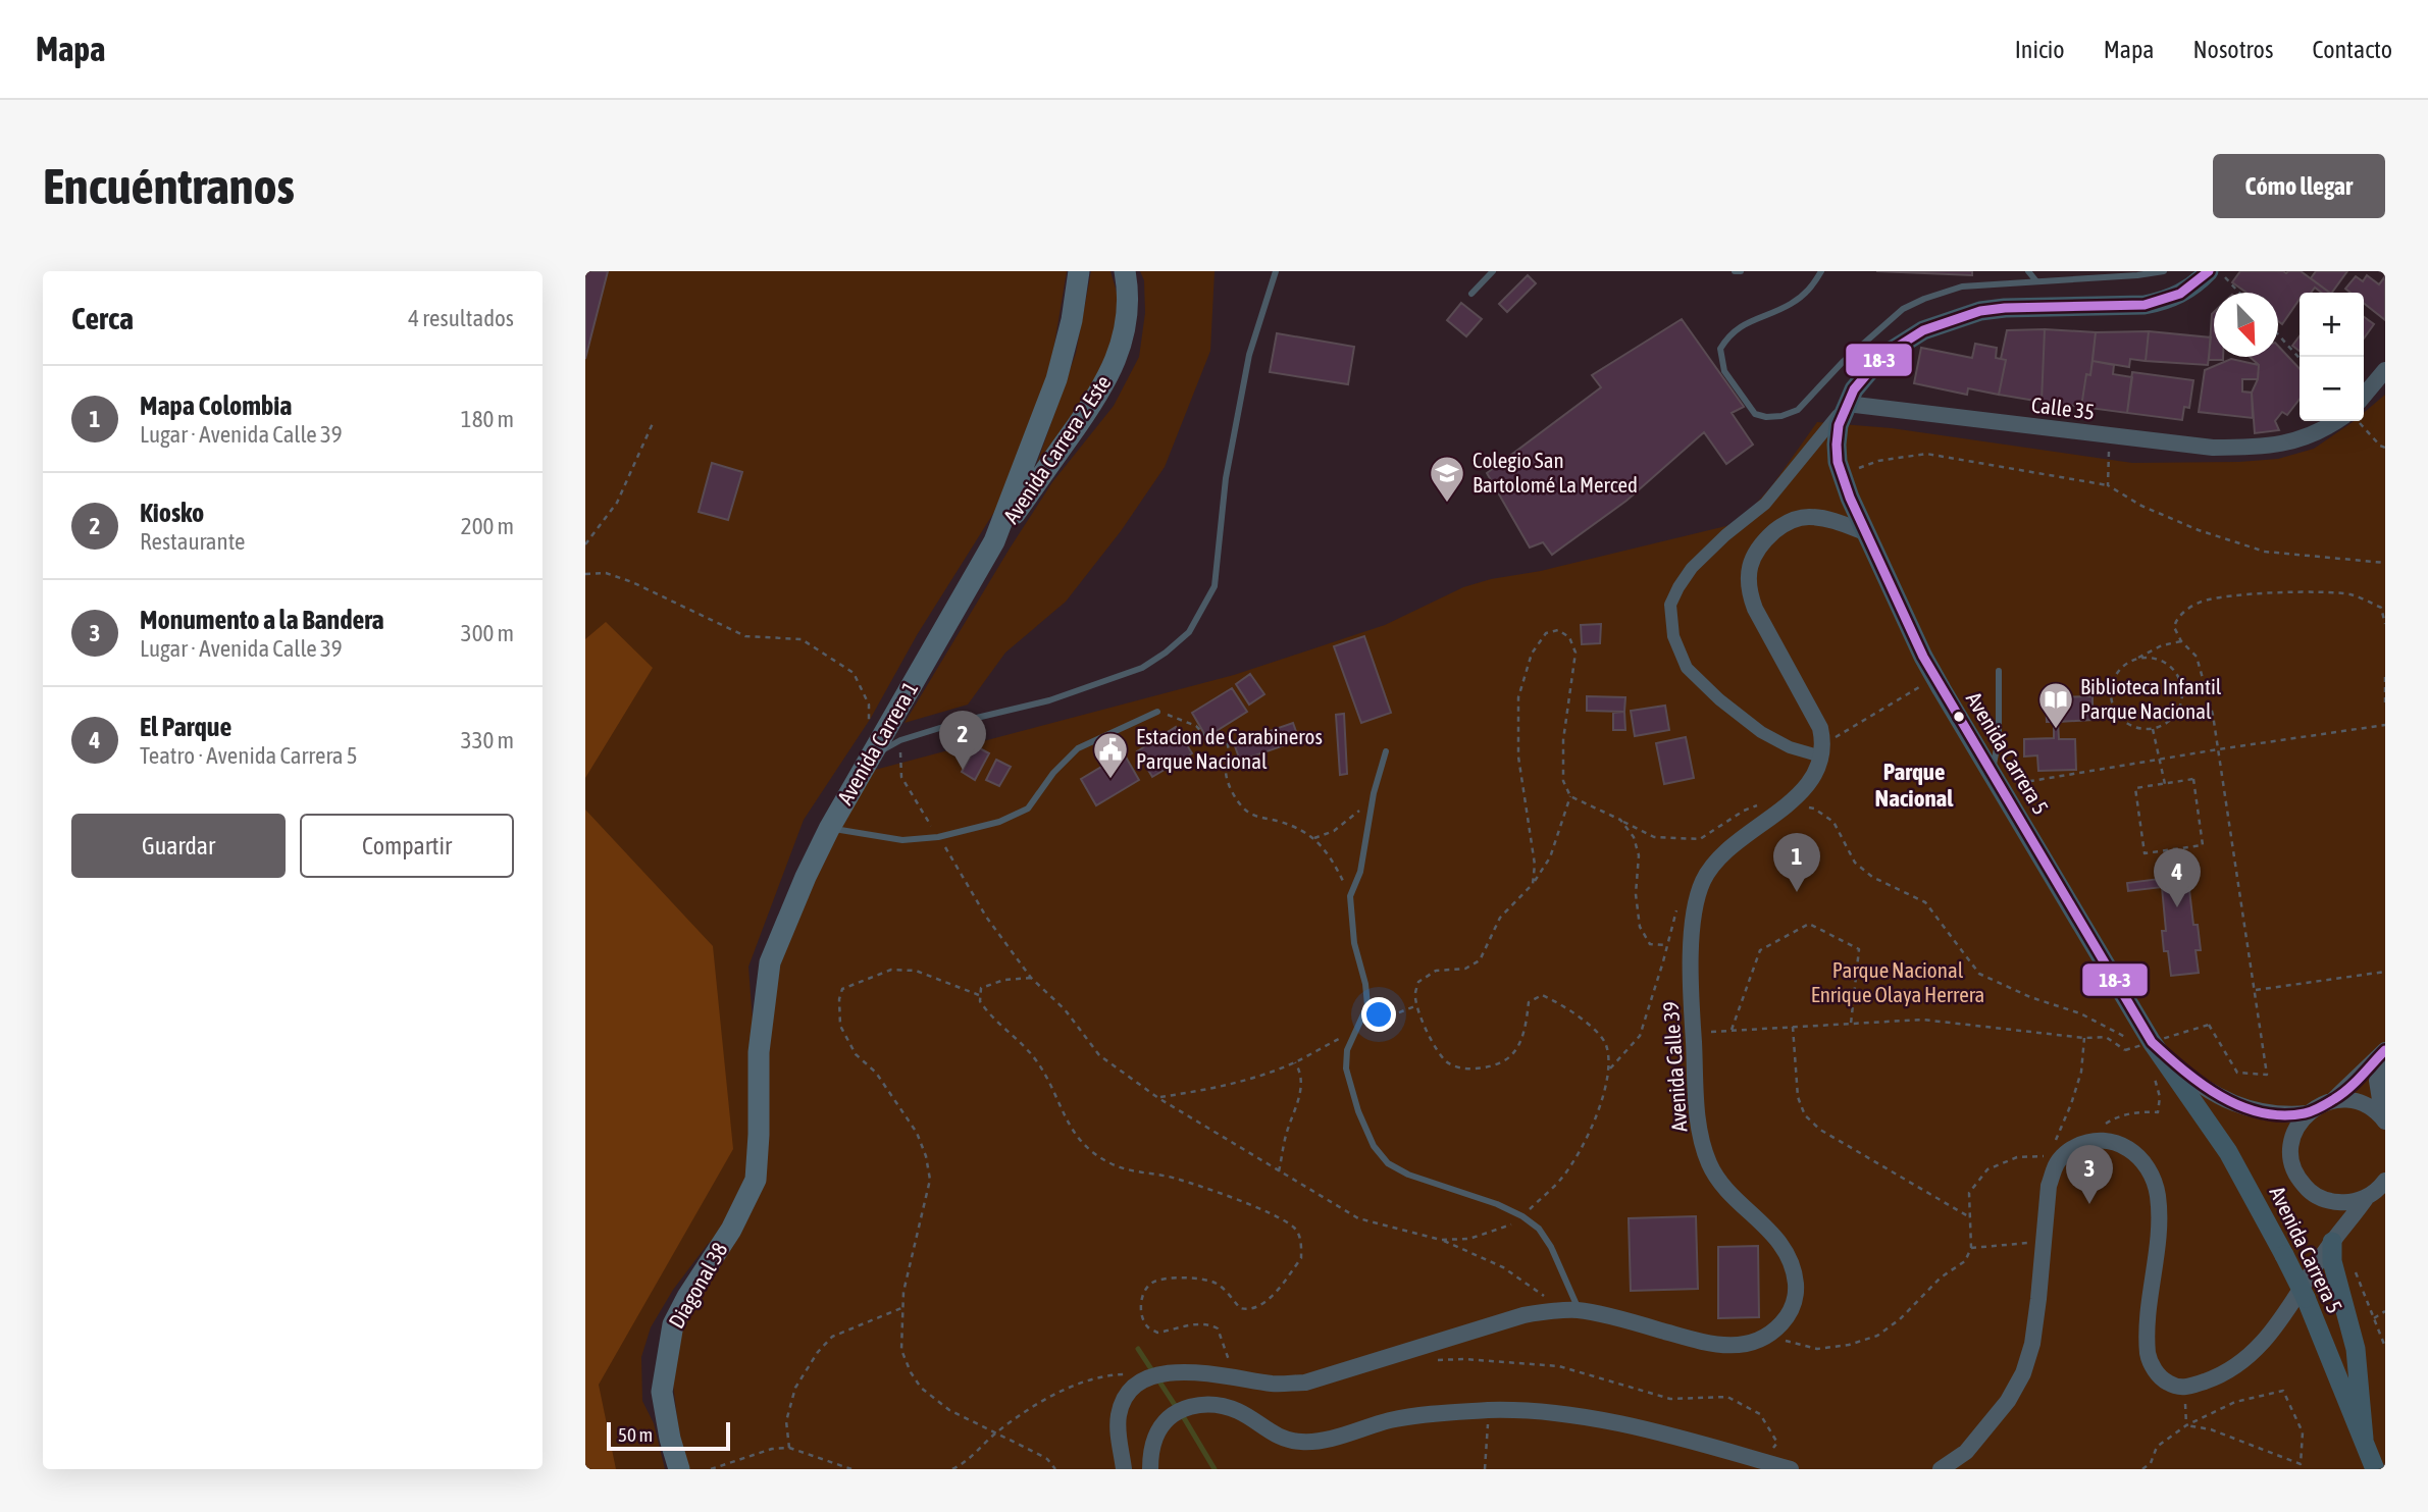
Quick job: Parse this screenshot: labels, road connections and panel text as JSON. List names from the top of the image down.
{
  "streets": {
    "main road": [
      "Avenida Carrera 2 Este",
      "Avenida Carrera 1",
      "Avenida Carrera 5",
      "Diagonal 38"
    ],
    "street": ["Calle 35", "Avenida Calle 39"]
  },
  "crossings": [
    ["Calle 35", "Avenida Carrera 5"],
    ["Avenida Carrera 2 Este", "Avenida Carrera 1"],
    ["Avenida Carrera 1", "Diagonal 38"]
  ],
  "districts": ["Parque Nacional"],
  "parks": ["Parque Nacional Enrique Olaya Herrera"],
  "places": {
    "school or university": ["Colegio San Bartolomé La Merced"],
    "library": ["Biblioteca Infantil Parque Nacional"],
    "public building": ["Estacion de Carabineros Parque Nacional"]
  },
  "lines": ["transit line 18-3"],
  "scale_bar": "50 m",
  "north": "bottom right",
  "page": {
    "header": "Mapa",
    "nav": [
      "Inicio",
      "Mapa",
      "Nosotros",
      "Contacto"
    ],
    "buttons": [
      "Cómo llegar",
      ["Guardar", "Compartir"]
    ],
    "title": "Encuéntranos",
    "heading": ["Cerca", "4 resultados"],
    "map_buttons": ["+", "−"],
    "list": [
      {
        "mark": "1",
        "name": "Mapa Colombia",
        "note": "Lugar · Avenida Calle 39",
        "value": "180 m"
      },
      {
        "mark": "2",
        "name": "Kiosko",
        "note": "Restaurante",
        "value": "200 m"
      },
      {
        "mark": "3",
        "name": "Monumento a la Bandera",
        "note": "Lugar · Avenida Calle 39",
        "value": "300 m"
      },
      {
        "mark": "4",
        "name": "El Parque",
        "note": "Teatro · Avenida Carrera 5",
        "value": "330 m"
      }
    ],
    "pins": [
      "2",
      "1",
      "4",
      "3"
    ],
    "scale": "50 m"
  }
}
